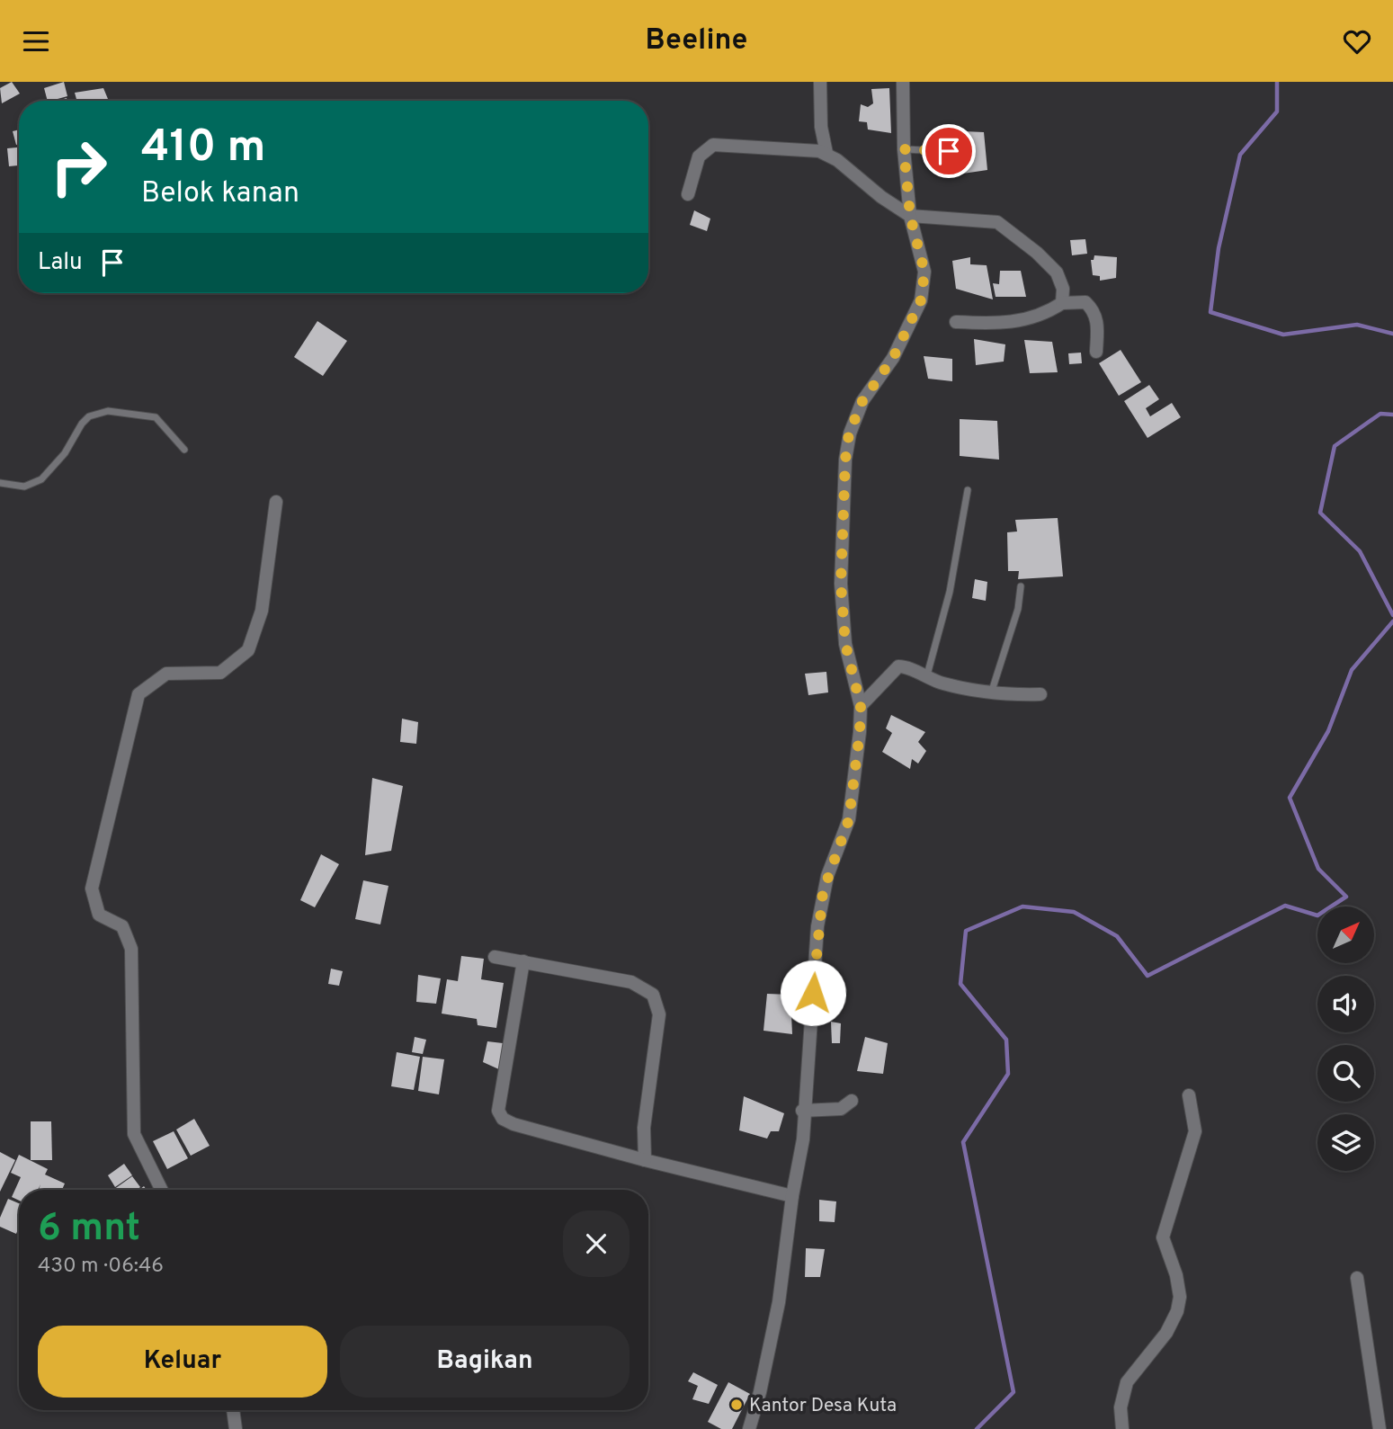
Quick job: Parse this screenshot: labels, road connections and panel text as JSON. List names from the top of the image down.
{
  "places": ["Kantor Desa Kuta"],
  "north": "top right",
  "page": {
    "header": "Beeline",
    "turn": ["410 m", "Belok kanan"],
    "then": "Lalu",
    "heading": ["6 mnt", "430 m · 06:46"],
    "buttons": ["Keluar", "Bagikan"]
  }
}
